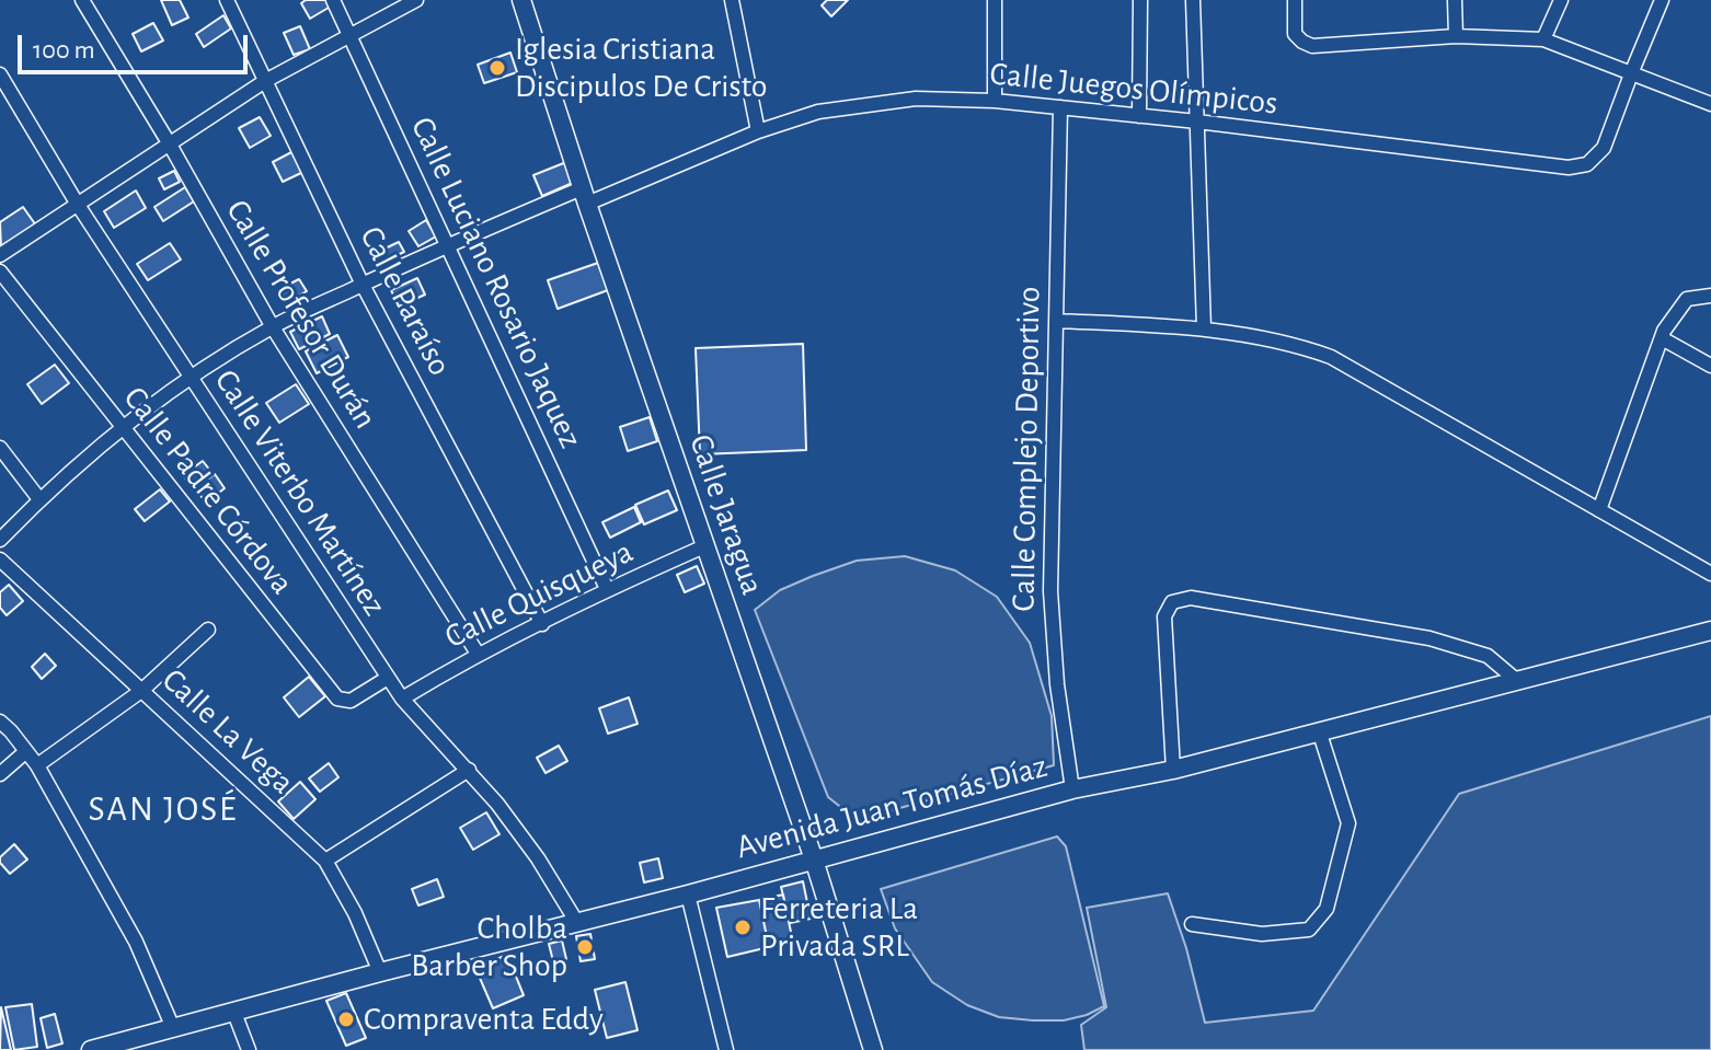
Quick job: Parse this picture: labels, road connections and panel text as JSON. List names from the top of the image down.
{
  "streets": {
    "street": [
      "Calle Juegos Olímpicos",
      "Calle Luciano Rosario Jaquez",
      "Calle Paraíso",
      "Calle Profesor Durán",
      "Calle Complejo Deportivo",
      "Calle Padre Córdova",
      "Calle Viterbo Martínez",
      "Calle Jaragua",
      "Calle Quisqueya",
      "Calle La Vega",
      "Avenida Juan Tomás Díaz"
    ]
  },
  "crossings": [
    ["Calle Juegos Olímpicos", "Calle Luciano Rosario Jaquez"],
    ["Calle Juegos Olímpicos", "Calle Paraíso"],
    ["Calle Juegos Olímpicos", "Calle Profesor Durán"],
    ["Calle Juegos Olímpicos", "Calle Complejo Deportivo"],
    ["Calle Juegos Olímpicos", "Calle Padre Córdova"],
    ["Calle Juegos Olímpicos", "Calle Viterbo Martínez"],
    ["Calle Juegos Olímpicos", "Calle Jaragua"],
    ["Calle Luciano Rosario Jaquez", "Calle Quisqueya"],
    ["Calle Paraíso", "Calle Quisqueya"],
    ["Calle Profesor Durán", "Calle Quisqueya"],
    ["Calle Complejo Deportivo", "Avenida Juan Tomás Díaz"],
    ["Calle Padre Córdova", "Calle Viterbo Martínez"],
    ["Calle Viterbo Martínez", "Calle Quisqueya"],
    ["Calle Viterbo Martínez", "Avenida Juan Tomás Díaz"],
    ["Calle Jaragua", "Calle Quisqueya"],
    ["Calle Jaragua", "Avenida Juan Tomás Díaz"],
    ["Calle La Vega", "Avenida Juan Tomás Díaz"]
  ],
  "districts": ["SAN JOSÉ"],
  "places": [
    "Iglesia Cristiana Discipulos De Cristo",
    "Ferreteria La Privada SRL",
    "Cholba Barber Shop",
    "Compraventa Eddy"
  ],
  "scale_bar": "100 m"
}
